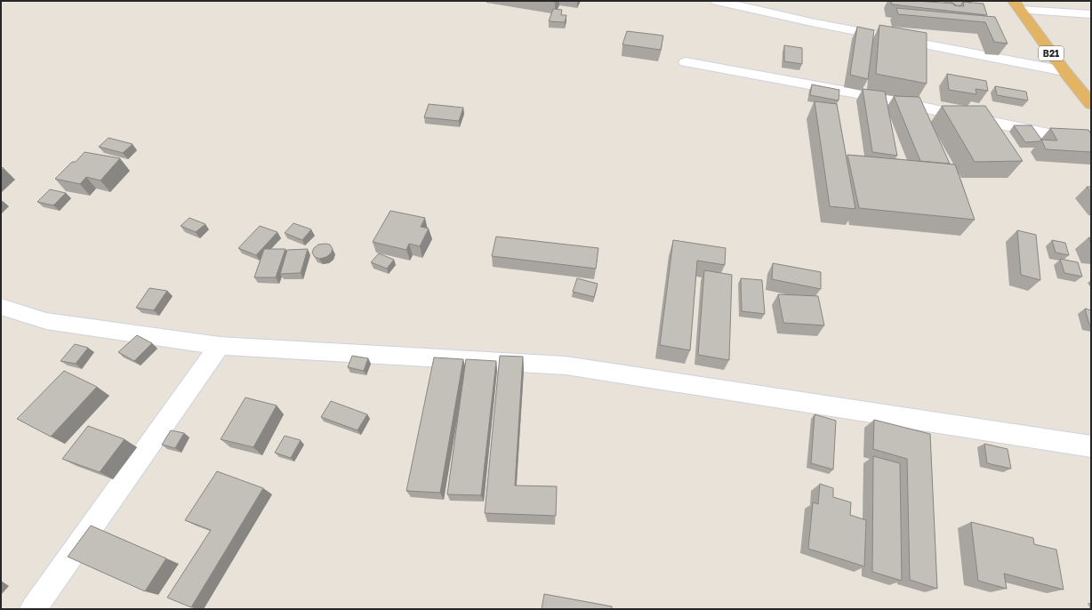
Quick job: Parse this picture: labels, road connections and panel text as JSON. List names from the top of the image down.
{
  "streets": {
    "highway": ["B21"]
  }
}
